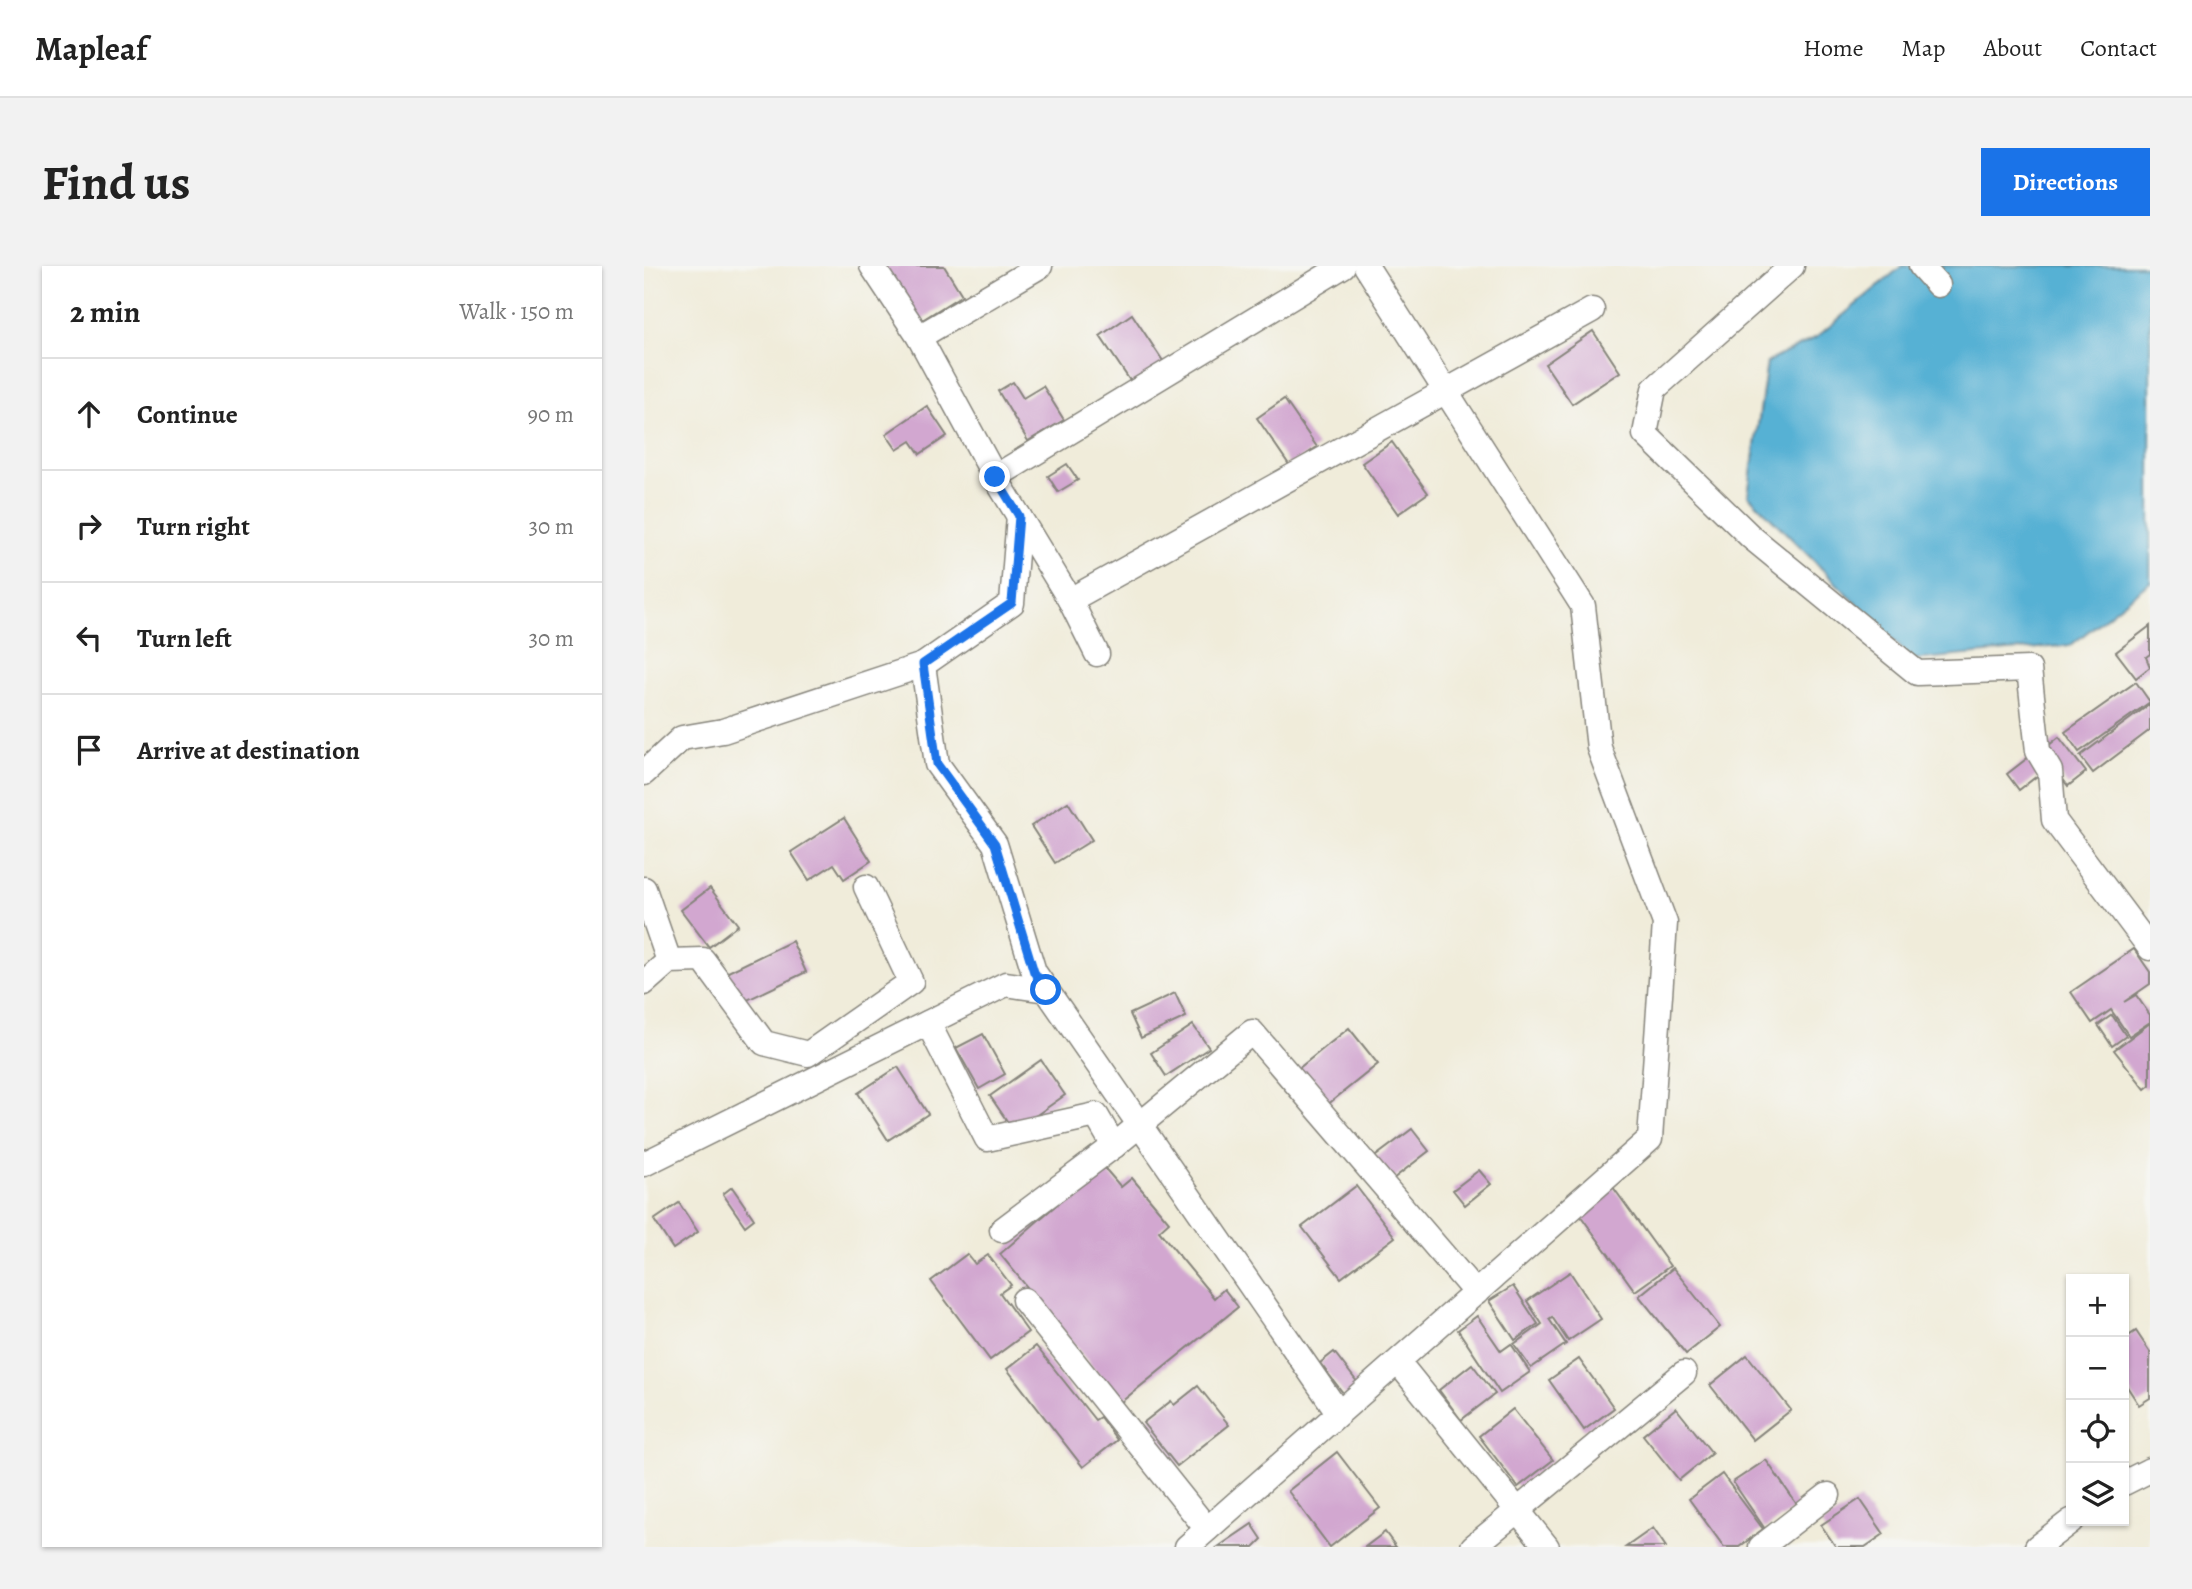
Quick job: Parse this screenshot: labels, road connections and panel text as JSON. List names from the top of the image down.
{
  "page": {
    "header": "Mapleaf",
    "nav": [
      "Home",
      "Map",
      "About",
      "Contact"
    ],
    "buttons": "Directions",
    "title": "Find us",
    "heading": ["2 min", "Walk · 150 m"],
    "list": [
      ["Continue", "90 m"],
      ["Turn right", "30 m"],
      ["Turn left", "30 m"],
      "Arrive at destination"
    ],
    "map_buttons": ["+", "−"]
  }
}
